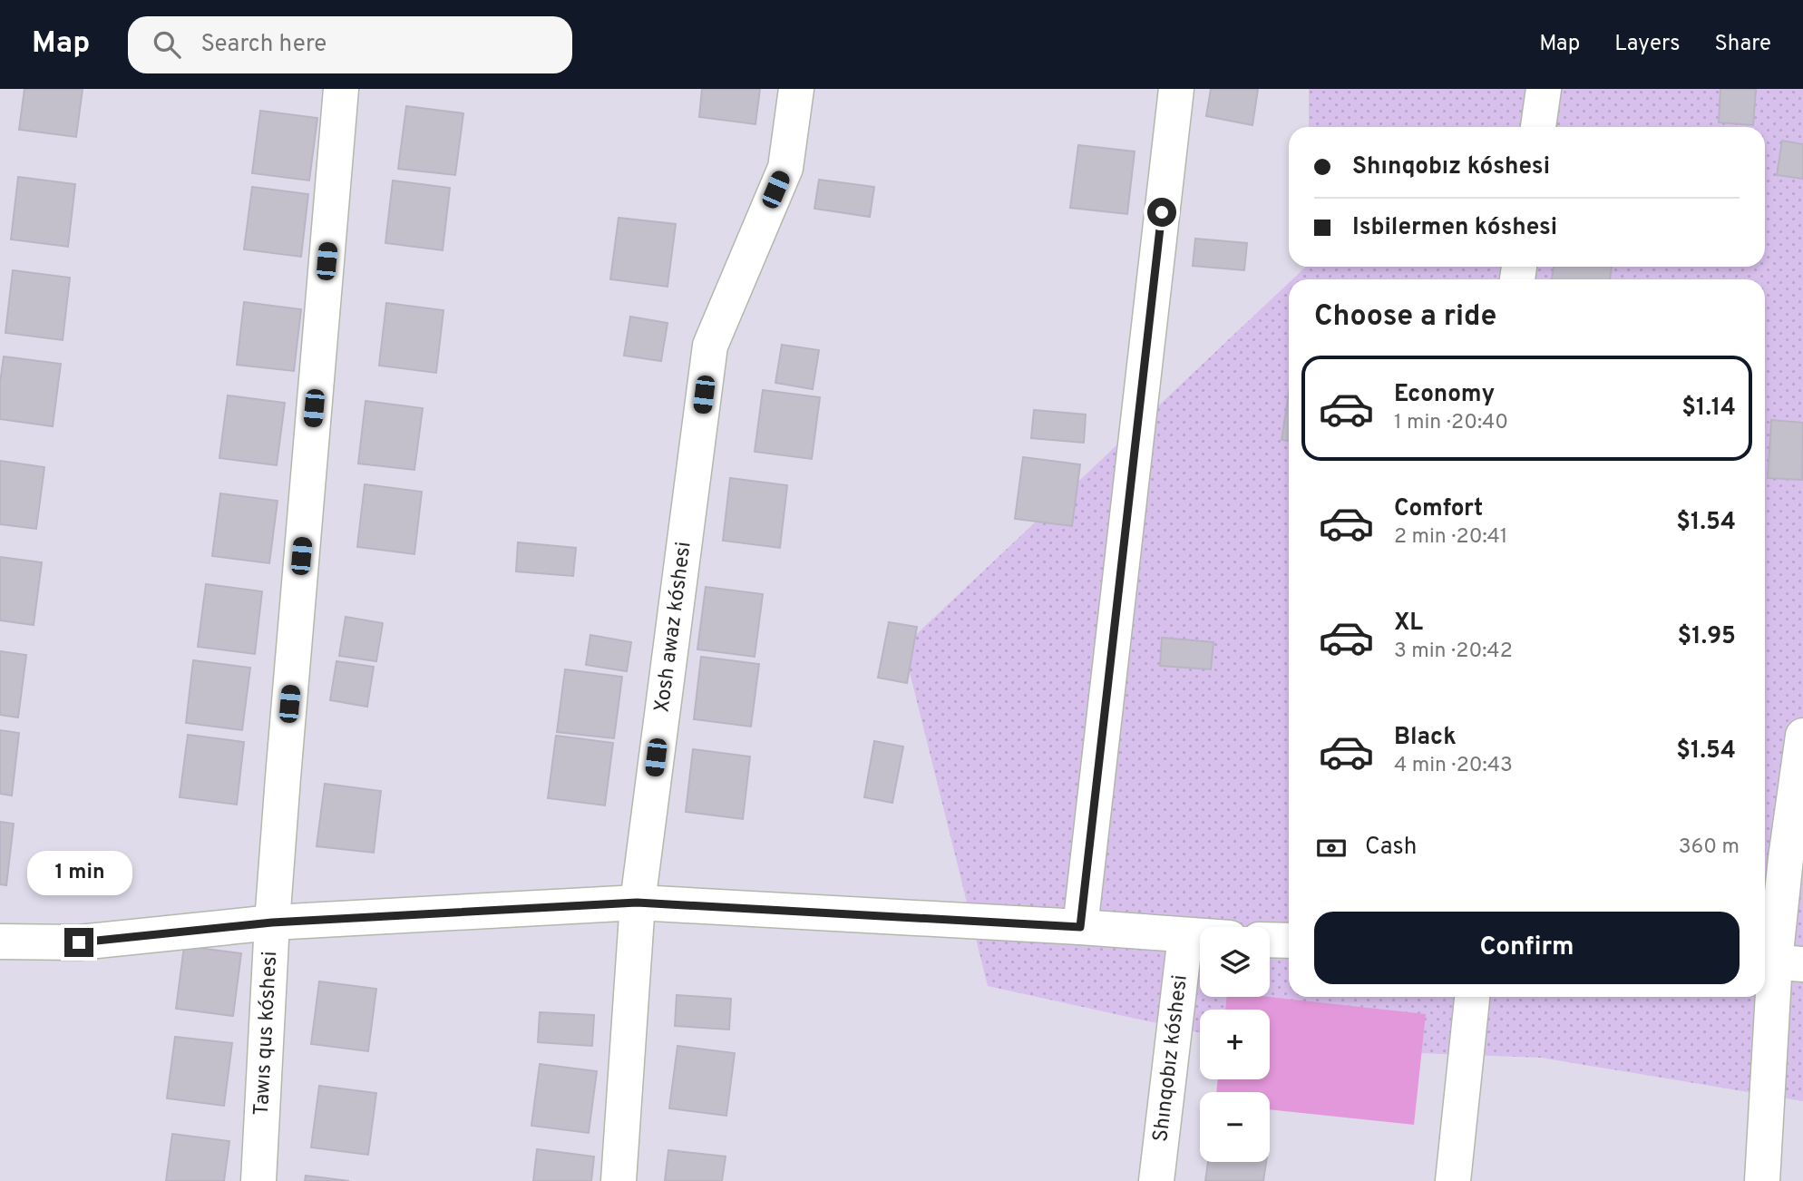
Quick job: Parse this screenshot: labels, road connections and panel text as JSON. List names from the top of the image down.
{
  "streets": {
    "street": ["Xosh awaz kóshesi", "Tawıs qus kóshesi", "Shınqobız kóshesi"]
  },
  "page": {
    "header": "Map",
    "search": "Search here",
    "nav": ["Map", "Layers", "Share"],
    "banner": ["Shınqobız kóshesi", "Isbilermen kóshesi"],
    "heading": "Choose a ride",
    "list": [
      {
        "name": "Economy",
        "note": "1 min · 20:40",
        "value": "$1.14"
      },
      {
        "name": "Comfort",
        "note": "2 min · 20:41",
        "value": "$1.54"
      },
      {
        "name": "XL",
        "note": "3 min · 20:42",
        "value": "$1.95"
      },
      {
        "name": "Black",
        "note": "4 min · 20:43",
        "value": "$1.54"
      }
    ],
    "pay": ["Cash", "360 m"],
    "bubble": "1 min",
    "buttons": "Confirm",
    "map_buttons": ["+", "−"]
  }
}
